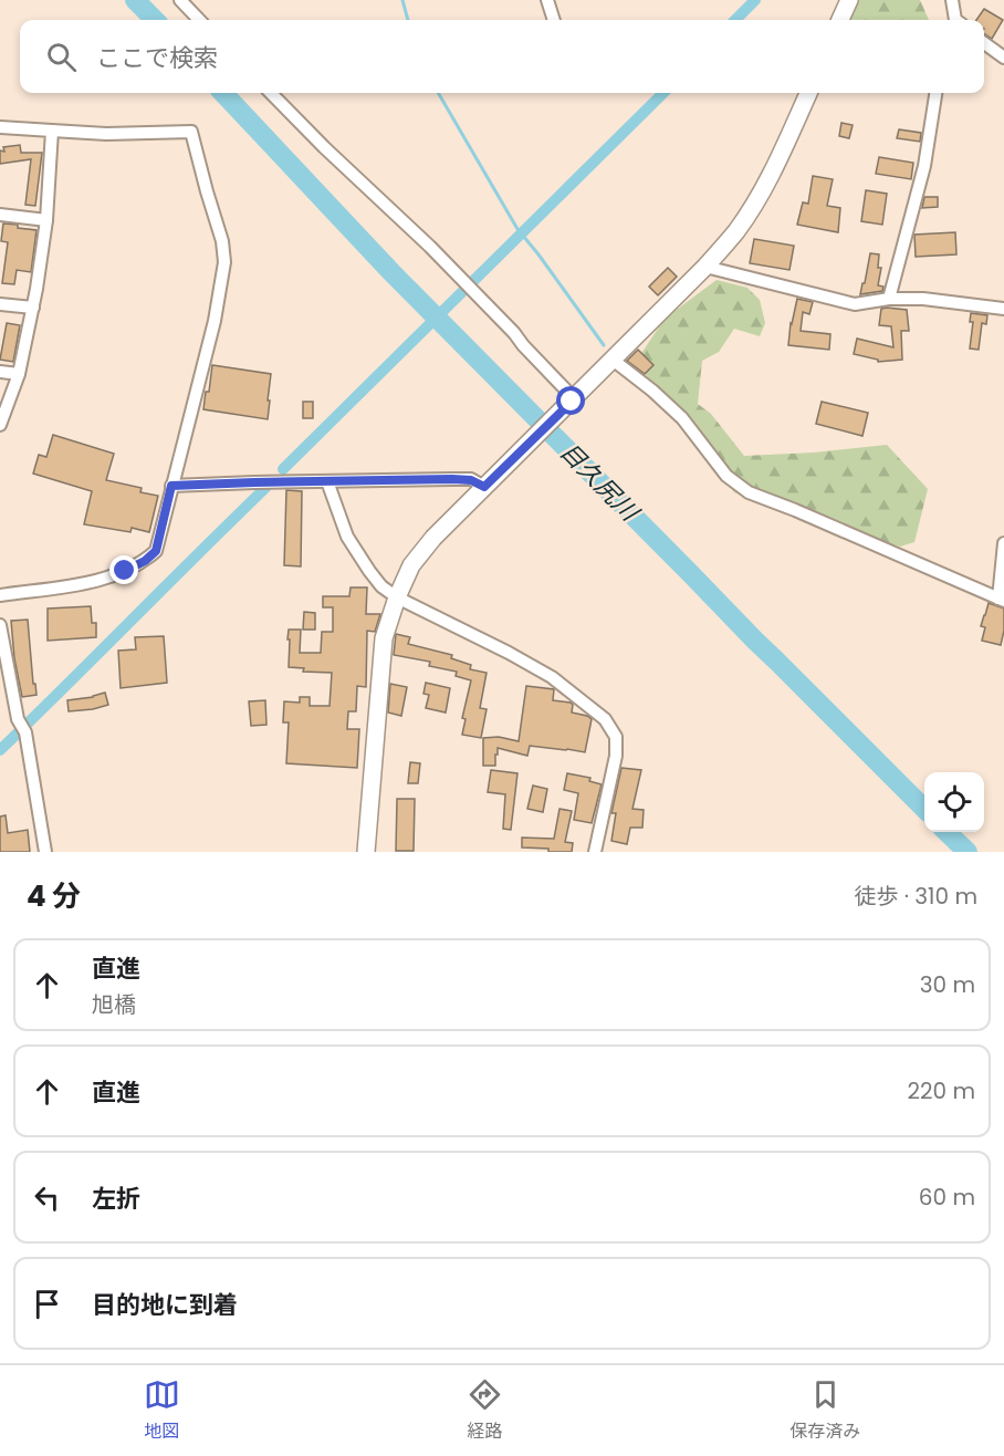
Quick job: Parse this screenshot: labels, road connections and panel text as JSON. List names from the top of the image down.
{
  "water": ["目久尻川"],
  "page": {
    "search": "ここで検索",
    "heading": ["4 分", "徒歩 · 310 m"],
    "list": [
      ["直進", "旭橋", "30 m"],
      ["直進", "220 m"],
      ["左折", "60 m"],
      "目的地に到着"
    ],
    "nav": ["地図", "経路", "保存済み"]
  }
}
